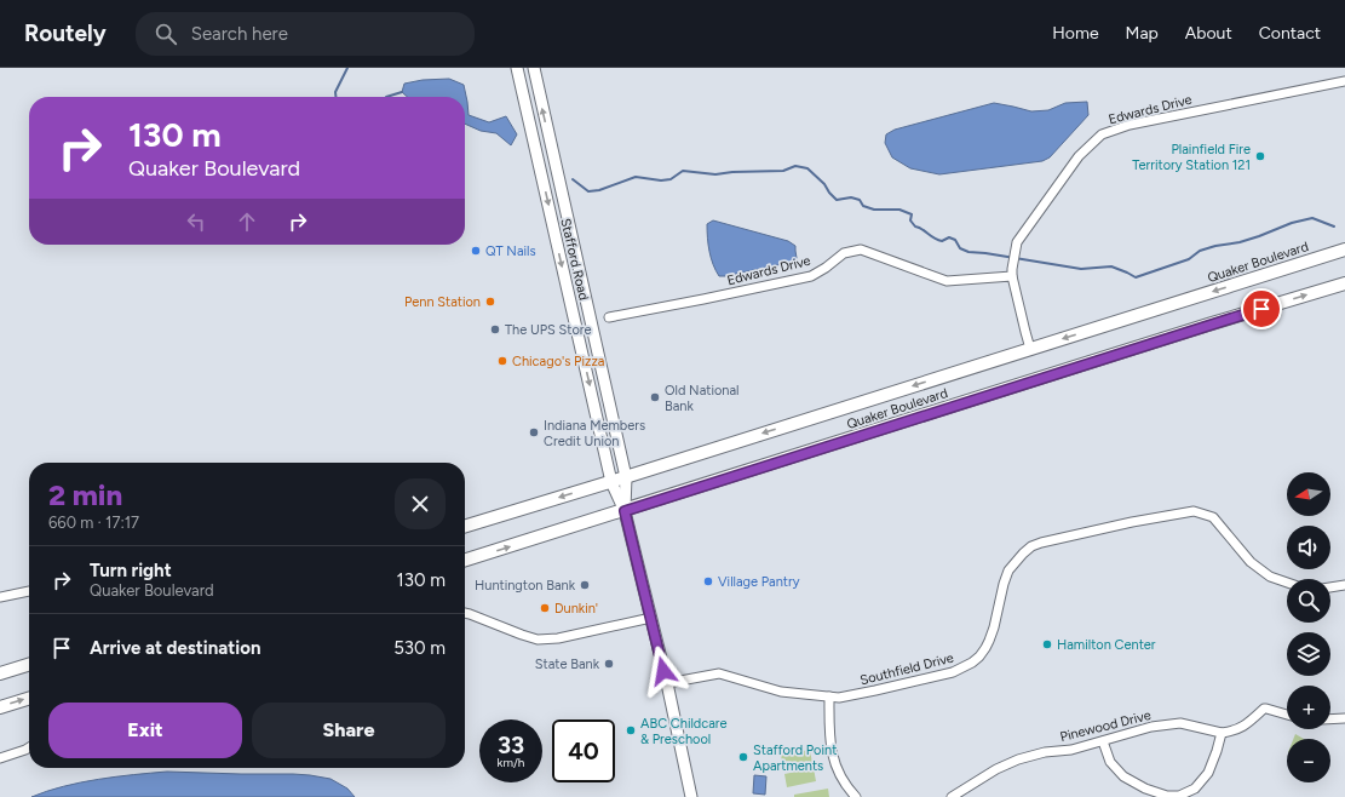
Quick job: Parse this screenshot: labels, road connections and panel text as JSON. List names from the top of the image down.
{
  "streets": {
    "main road": ["Stafford Road", "Quaker Boulevard"],
    "street": ["Edwards Drive", "Southfield Drive", "Pinewood Drive"]
  },
  "crossings": [
    ["Edwards Drive", "Quaker Boulevard"],
    ["Stafford Road", "Quaker Boulevard"],
    ["Stafford Road", "Southfield Drive"]
  ],
  "places": [
    "Plainfield Fire Territory Station 121",
    "QT Nails",
    "Penn Station",
    "The UPS Store",
    "Chicago's Pizza",
    "Old National Bank",
    "Indiana Members Credit Union",
    "Village Pantry",
    "Huntington Bank",
    "Dunkin'",
    "Hamilton Center",
    "State Bank",
    "ABC Childcare & Preschool",
    "Stafford Point Apartments"
  ],
  "north": "left",
  "page": {
    "header": "Routely",
    "search": "Search here",
    "nav": [
      "Home",
      "Map",
      "About",
      "Contact"
    ],
    "turn": ["130 m", "Quaker Boulevard"],
    "heading": ["2 min", "660 m · 17:17"],
    "map_buttons": ["+", "−"],
    "list": [
      {
        "name": "Turn right",
        "note": "Quaker Boulevard",
        "value": "130 m"
      },
      {
        "name": "Arrive at destination",
        "value": "530 m"
      }
    ],
    "buttons": ["Exit", "Share"],
    "speed": "33 km/h",
    "limit": "40"
  }
}
